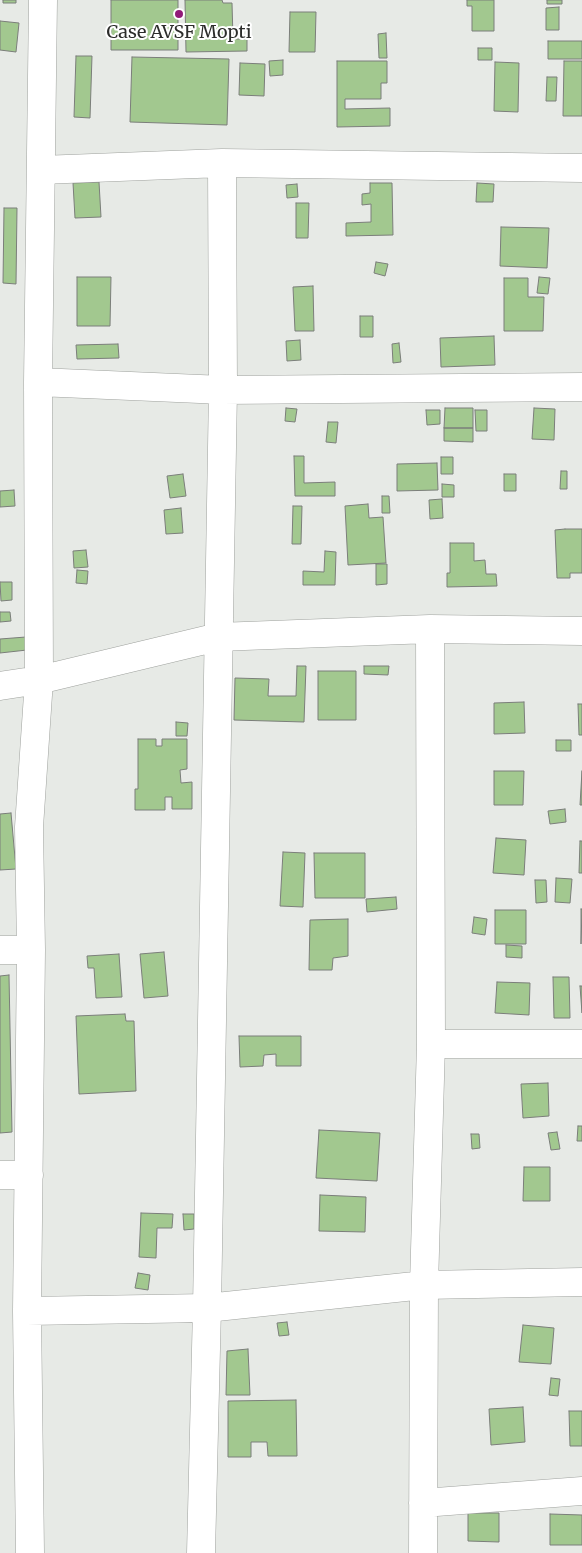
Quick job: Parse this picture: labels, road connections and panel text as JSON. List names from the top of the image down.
{
  "places": ["Case AVSF Mopti"]
}
